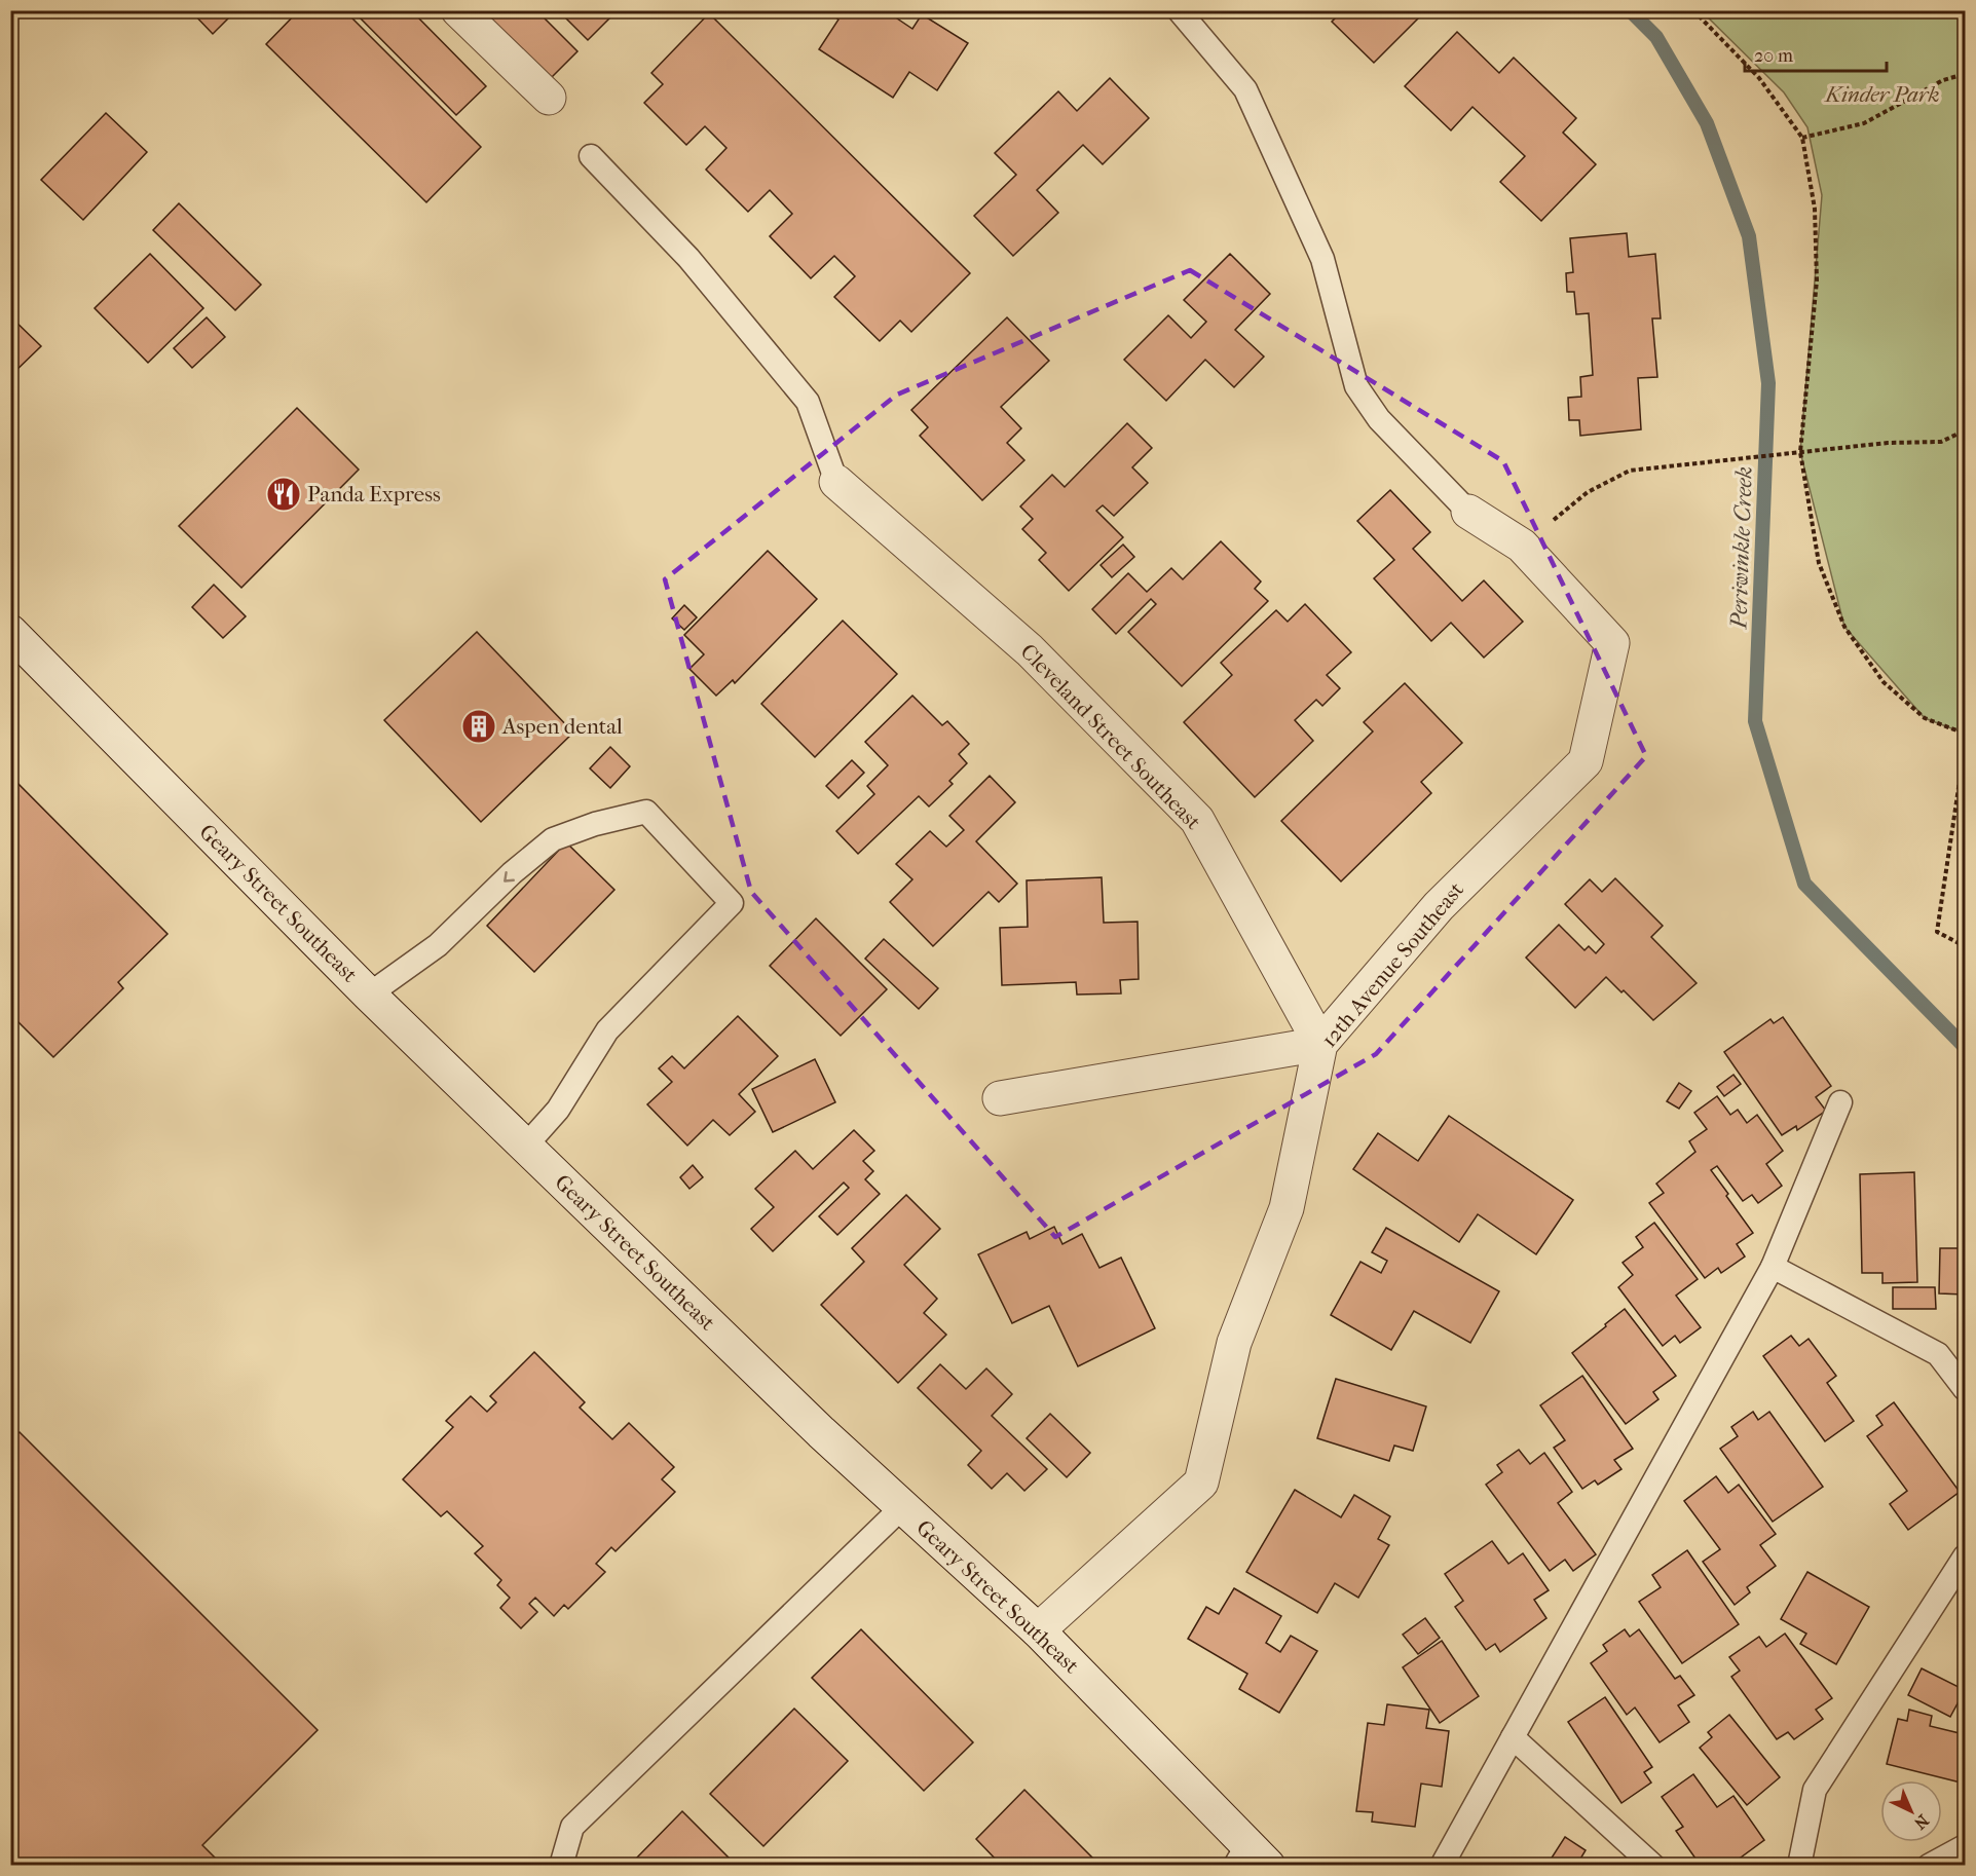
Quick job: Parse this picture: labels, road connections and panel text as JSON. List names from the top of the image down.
{
  "streets": {
    "street": ["Cleveland Street Southeast", "Geary Street Southeast", "12th Avenue Southeast"]
  },
  "crossings": [
    ["Cleveland Street Southeast", "12th Avenue Southeast"],
    ["Geary Street Southeast", "12th Avenue Southeast"]
  ],
  "water": ["Periwinkle Creek"],
  "parks": ["Kinder Park"],
  "places": {
    "restaurant": ["Panda Express"],
    "building": ["Aspen dental"]
  },
  "scale_bar": "20 m",
  "north": "bottom right"
}
